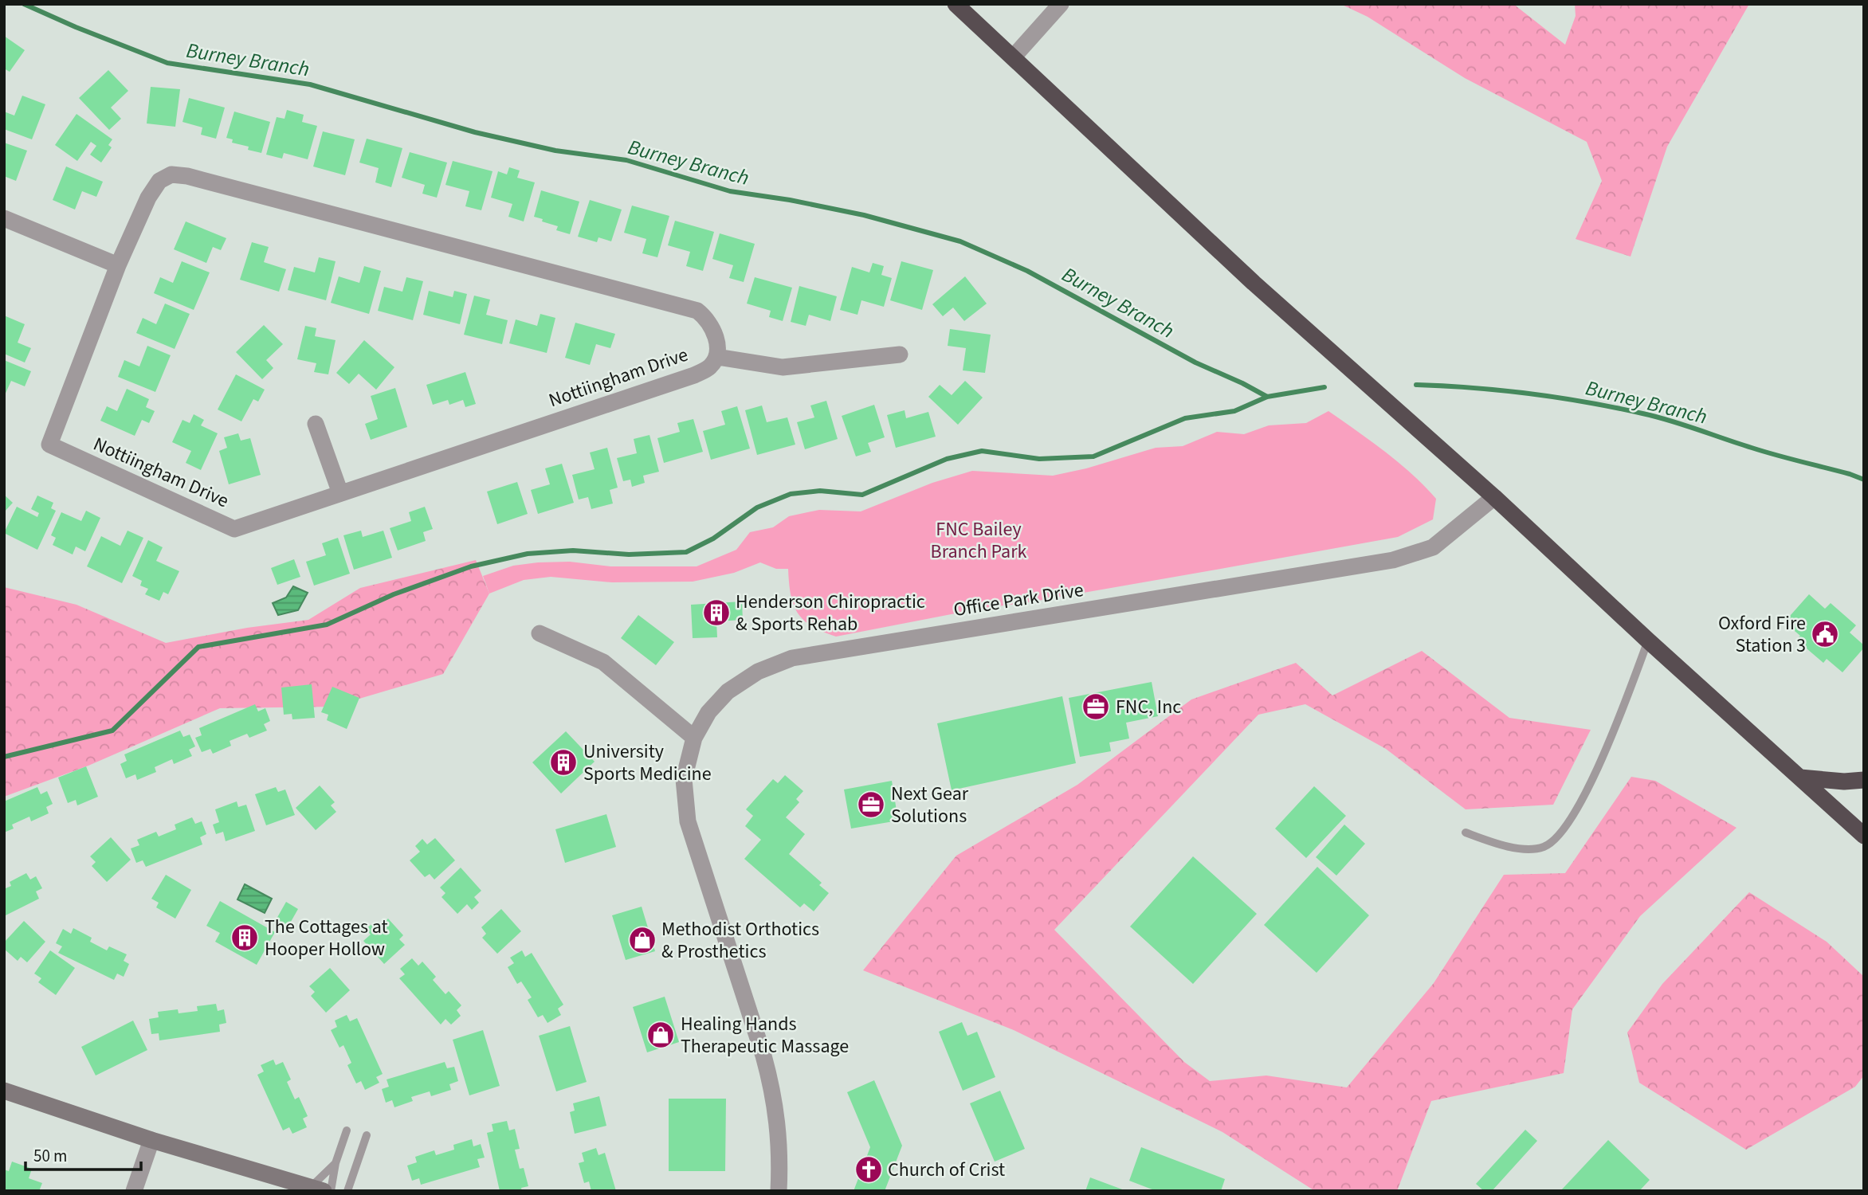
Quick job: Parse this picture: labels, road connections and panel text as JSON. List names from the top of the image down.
{
  "streets": {
    "street": ["Nottiingham Drive", "Office Park Drive"]
  },
  "water": ["Burney Branch"],
  "parks": ["FNC Bailey Branch Park"],
  "places": {
    "building": ["Henderson Chiropractic & Sports Rehab", "University Sports Medicine", "The Cottages at Hooper Hollow"],
    "public building": ["Oxford Fire Station 3"],
    "office": ["FNC, Inc", "Next Gear Solutions"],
    "shop": ["Methodist Orthotics & Prosthetics", "Healing Hands Therapeutic Massage"],
    "church": ["Church of Crist"]
  },
  "scale_bar": "50 m"
}
